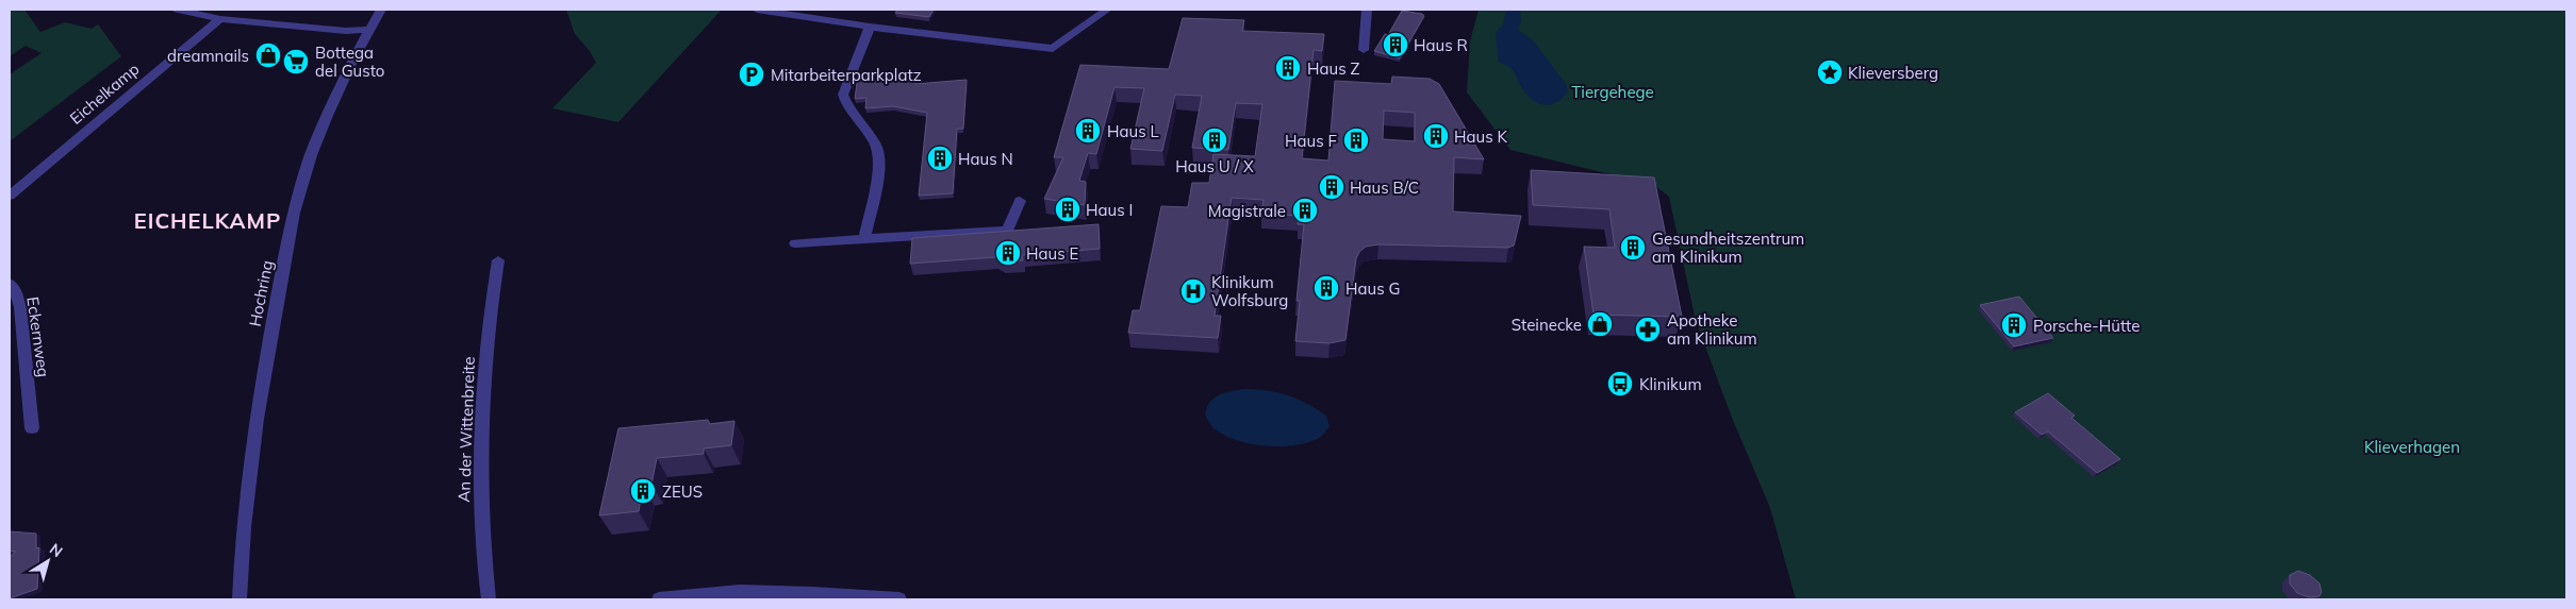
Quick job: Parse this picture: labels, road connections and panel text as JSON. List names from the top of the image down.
{
  "streets": {
    "street": [
      "Eichelkamp",
      "Hochring",
      "Eckernweg",
      "An der Wittenbreite"
    ]
  },
  "districts": ["EICHELKAMP"],
  "parks": ["Tiergehege", "Klieverhagen"],
  "places": {
    "building": [
      "Haus R",
      "Haus Z",
      "Haus L",
      "Haus K",
      "Haus U / X",
      "Haus F",
      "Haus N",
      "Haus B/C",
      "Haus I",
      "Magistrale",
      "Gesundheitszentrum am Klinikum",
      "Haus E",
      "Haus G",
      "Porsche-Hütte",
      "ZEUS"
    ],
    "shop": ["dreamnails", "Steinecke"],
    "supermarket": ["Bottega del Gusto"],
    "place": ["Klieversberg"],
    "parking": ["Mitarbeiterparkplatz"],
    "hospital": ["Klinikum Wolfsburg"],
    "pharmacy": ["Apotheke am Klinikum"],
    "bus stop": ["Klinikum"]
  },
  "north": "top right"
}
